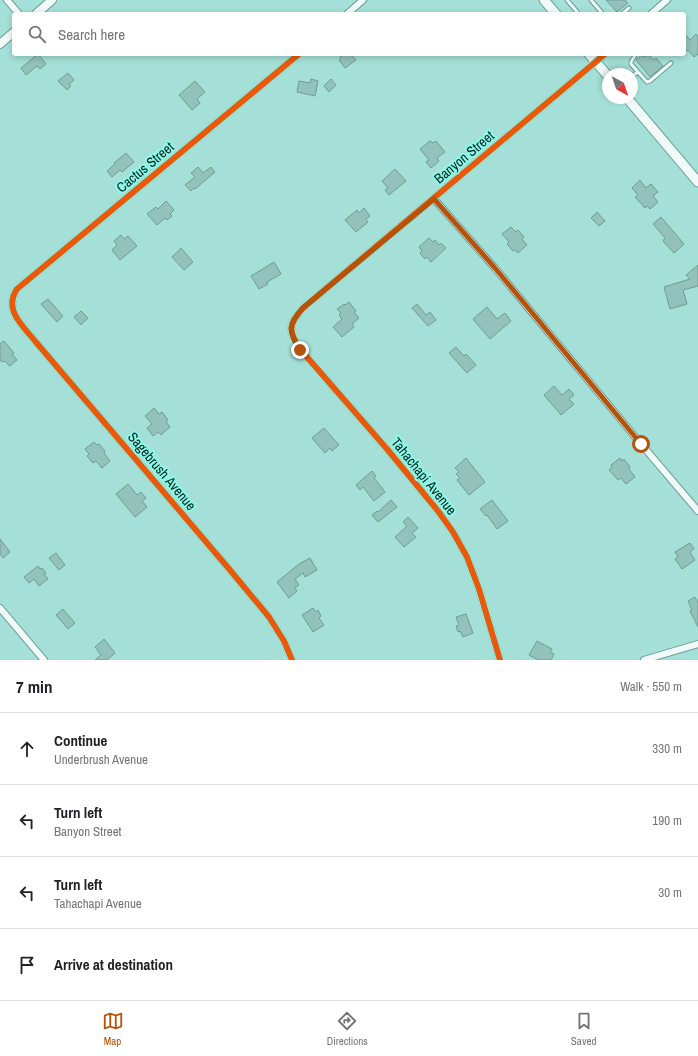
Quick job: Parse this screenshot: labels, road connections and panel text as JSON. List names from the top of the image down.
{
  "streets": {
    "street": [
      "Banyon Street",
      "Cactus Street",
      "Sagebrush Avenue",
      "Tahachapi Avenue"
    ]
  },
  "crossings": [
    ["Banyon Street", "Tahachapi Avenue"],
    ["Cactus Street", "Sagebrush Avenue"]
  ],
  "north": "bottom right",
  "page": {
    "search": "Search here",
    "heading": ["7 min", "Walk · 550 m"],
    "list": [
      ["Continue", "Underbrush Avenue", "330 m"],
      ["Turn left", "Banyon Street", "190 m"],
      ["Turn left", "Tahachapi Avenue", "30 m"],
      "Arrive at destination"
    ],
    "nav": ["Map", "Directions", "Saved"]
  }
}
